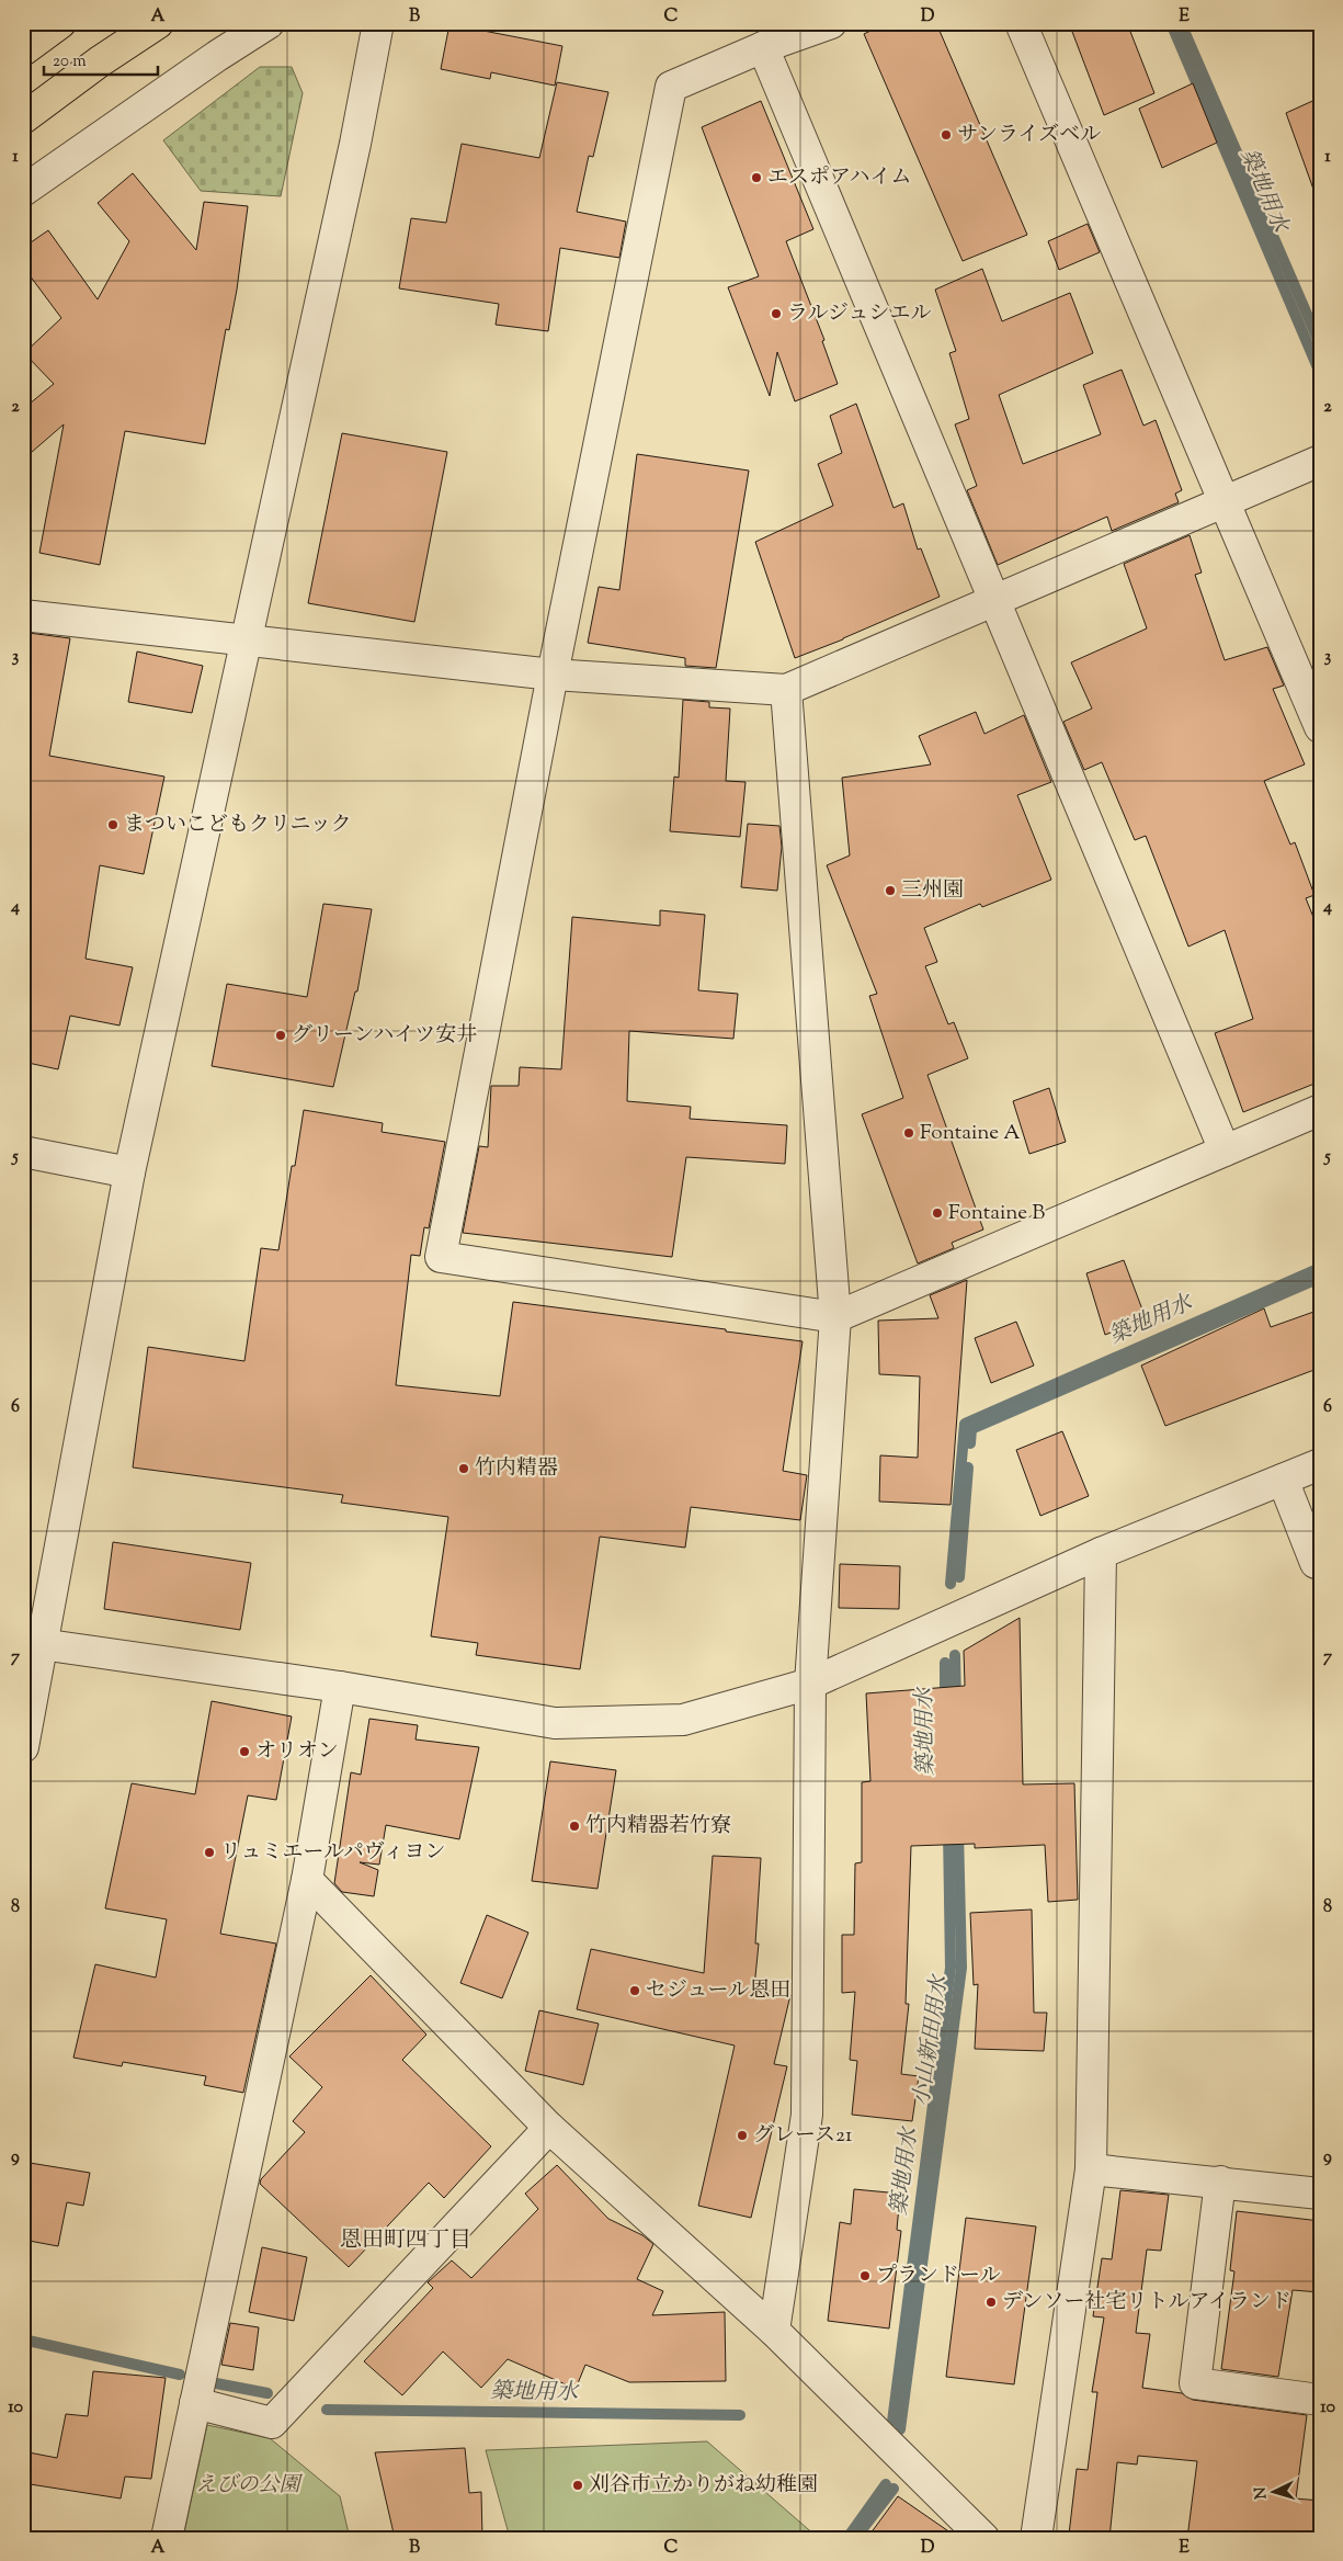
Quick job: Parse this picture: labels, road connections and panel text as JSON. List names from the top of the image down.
{
  "districts": ["恩田町四丁目"],
  "water": ["築地用水", "小山新田用水"],
  "parks": ["えびの公園"],
  "places": [
    "サンライズベル",
    "エスポアハイム",
    "ラルジュシエル",
    "まついこどもクリニック",
    "三州園",
    "グリーンハイツ安井",
    "Fontaine A",
    "Fontaine B",
    "竹内精器",
    "オリオン",
    "竹内精器若竹寮",
    "リュミエールパヴィヨン",
    "セジュール恩田",
    "グレース21",
    "プランドール",
    "デンソー社宅リトルアイランド",
    "刈谷市立かりがね幼稚園"
  ],
  "scale_bar": "20 m",
  "north": "left",
  "grid": {
    "columns": [
      "A",
      "B",
      "C",
      "D",
      "E"
    ],
    "rows": [
      "1",
      "2",
      "3",
      "4",
      "5",
      "6",
      "7",
      "8",
      "9",
      "10"
    ]
  }
}
